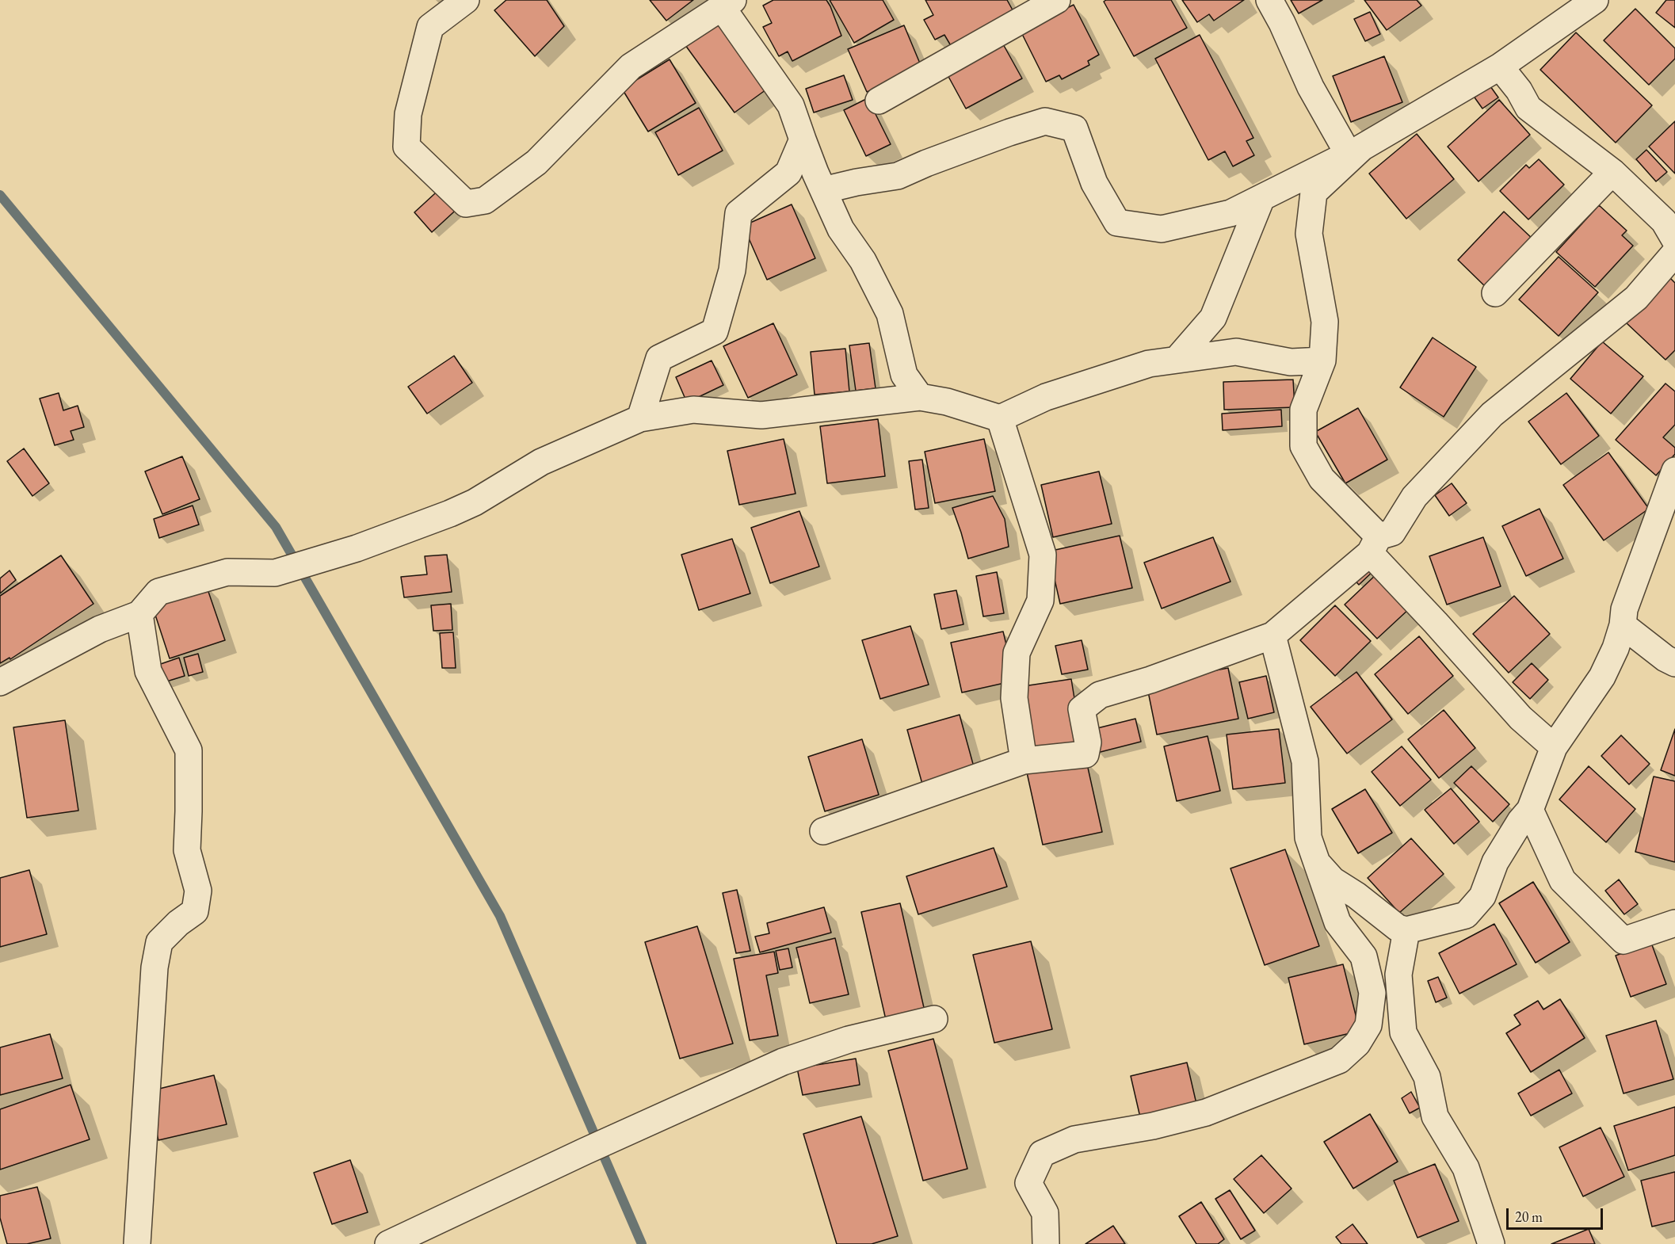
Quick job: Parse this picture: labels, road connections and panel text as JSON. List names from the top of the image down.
{
  "scale_bar": "20 m"
}
